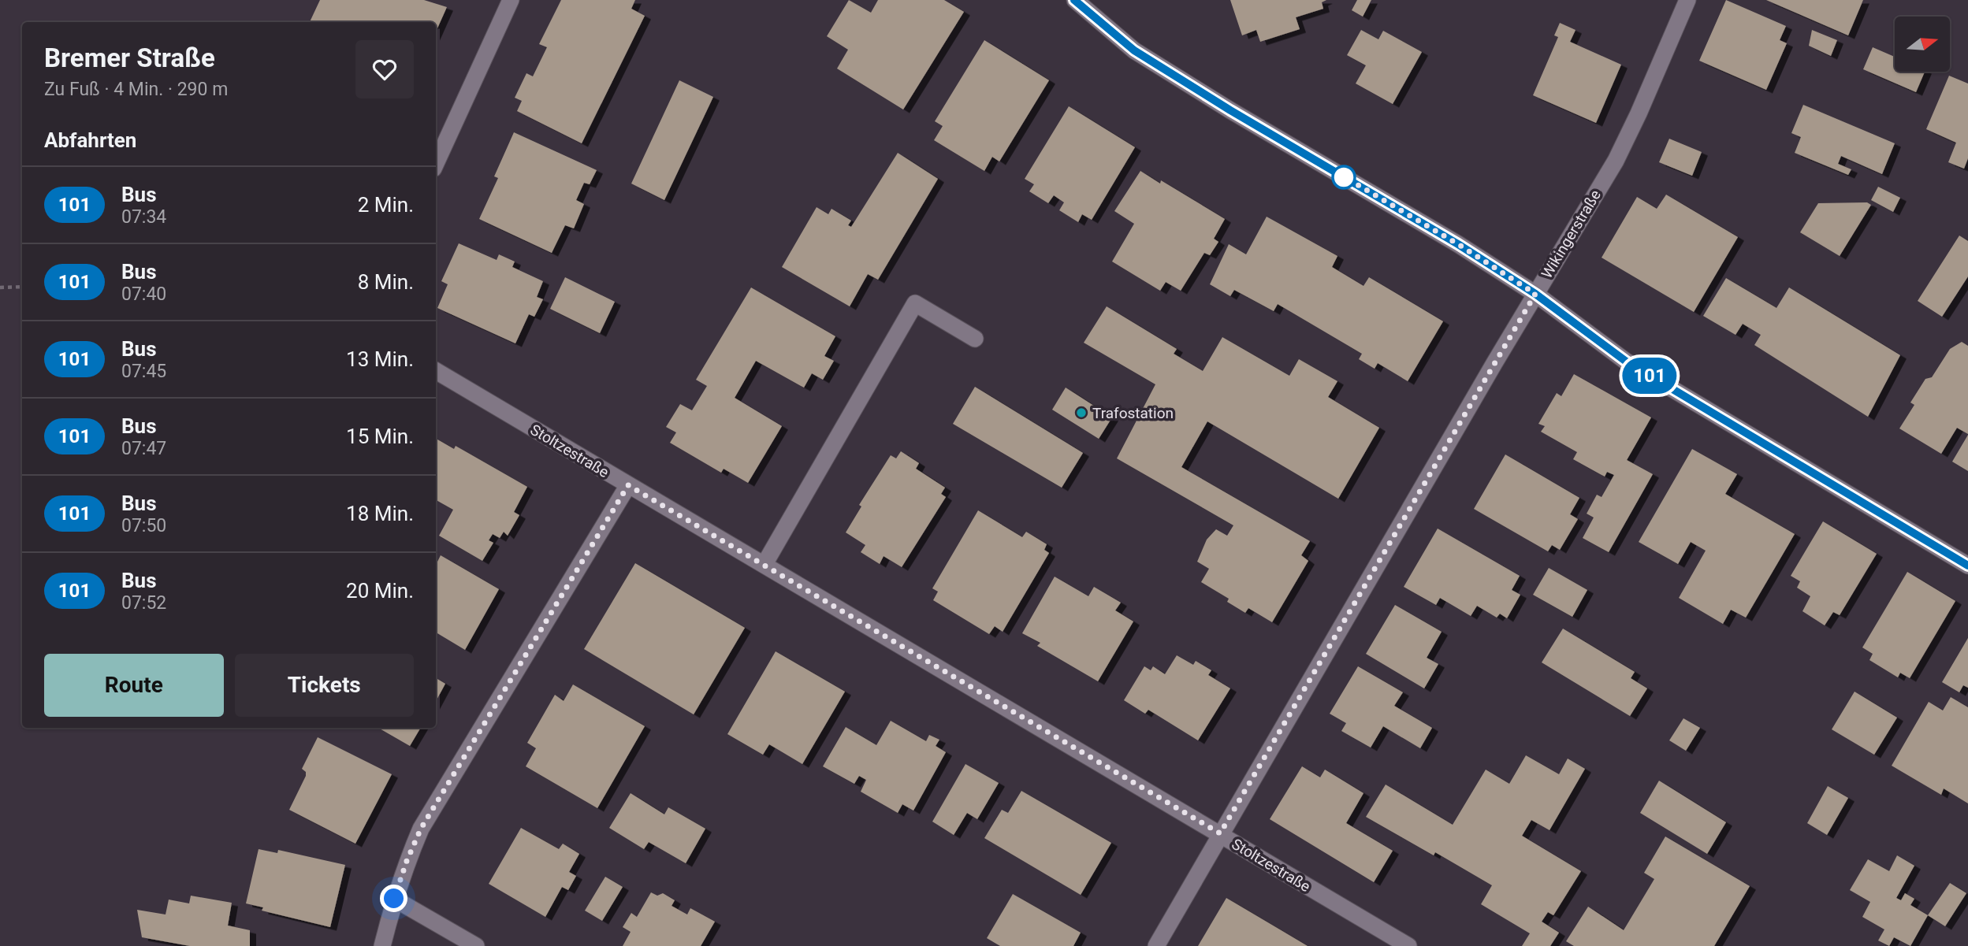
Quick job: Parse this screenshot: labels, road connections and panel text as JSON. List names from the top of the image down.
{
  "streets": {
    "street": ["Wikingerstraße", "Stoltzestraße"]
  },
  "crossings": [
    ["Wikingerstraße", "Stoltzestraße"]
  ],
  "places": ["Trafostation"],
  "lines": ["bus line 101"],
  "north": "right",
  "page": {
    "on_map": "101",
    "heading": [
      ["Bremer Straße", "Zu Fuß · 4 Min. · 290 m"],
      "Abfahrten"
    ],
    "list": [
      {
        "mark": "101",
        "name": "Bus",
        "note": "07:34",
        "value": "2 Min."
      },
      {
        "mark": "101",
        "name": "Bus",
        "note": "07:40",
        "value": "8 Min."
      },
      {
        "mark": "101",
        "name": "Bus",
        "note": "07:45",
        "value": "13 Min."
      },
      {
        "mark": "101",
        "name": "Bus",
        "note": "07:47",
        "value": "15 Min."
      },
      {
        "mark": "101",
        "name": "Bus",
        "note": "07:50",
        "value": "18 Min."
      },
      {
        "mark": "101",
        "name": "Bus",
        "note": "07:52",
        "value": "20 Min."
      }
    ],
    "buttons": ["Route", "Tickets"]
  }
}
